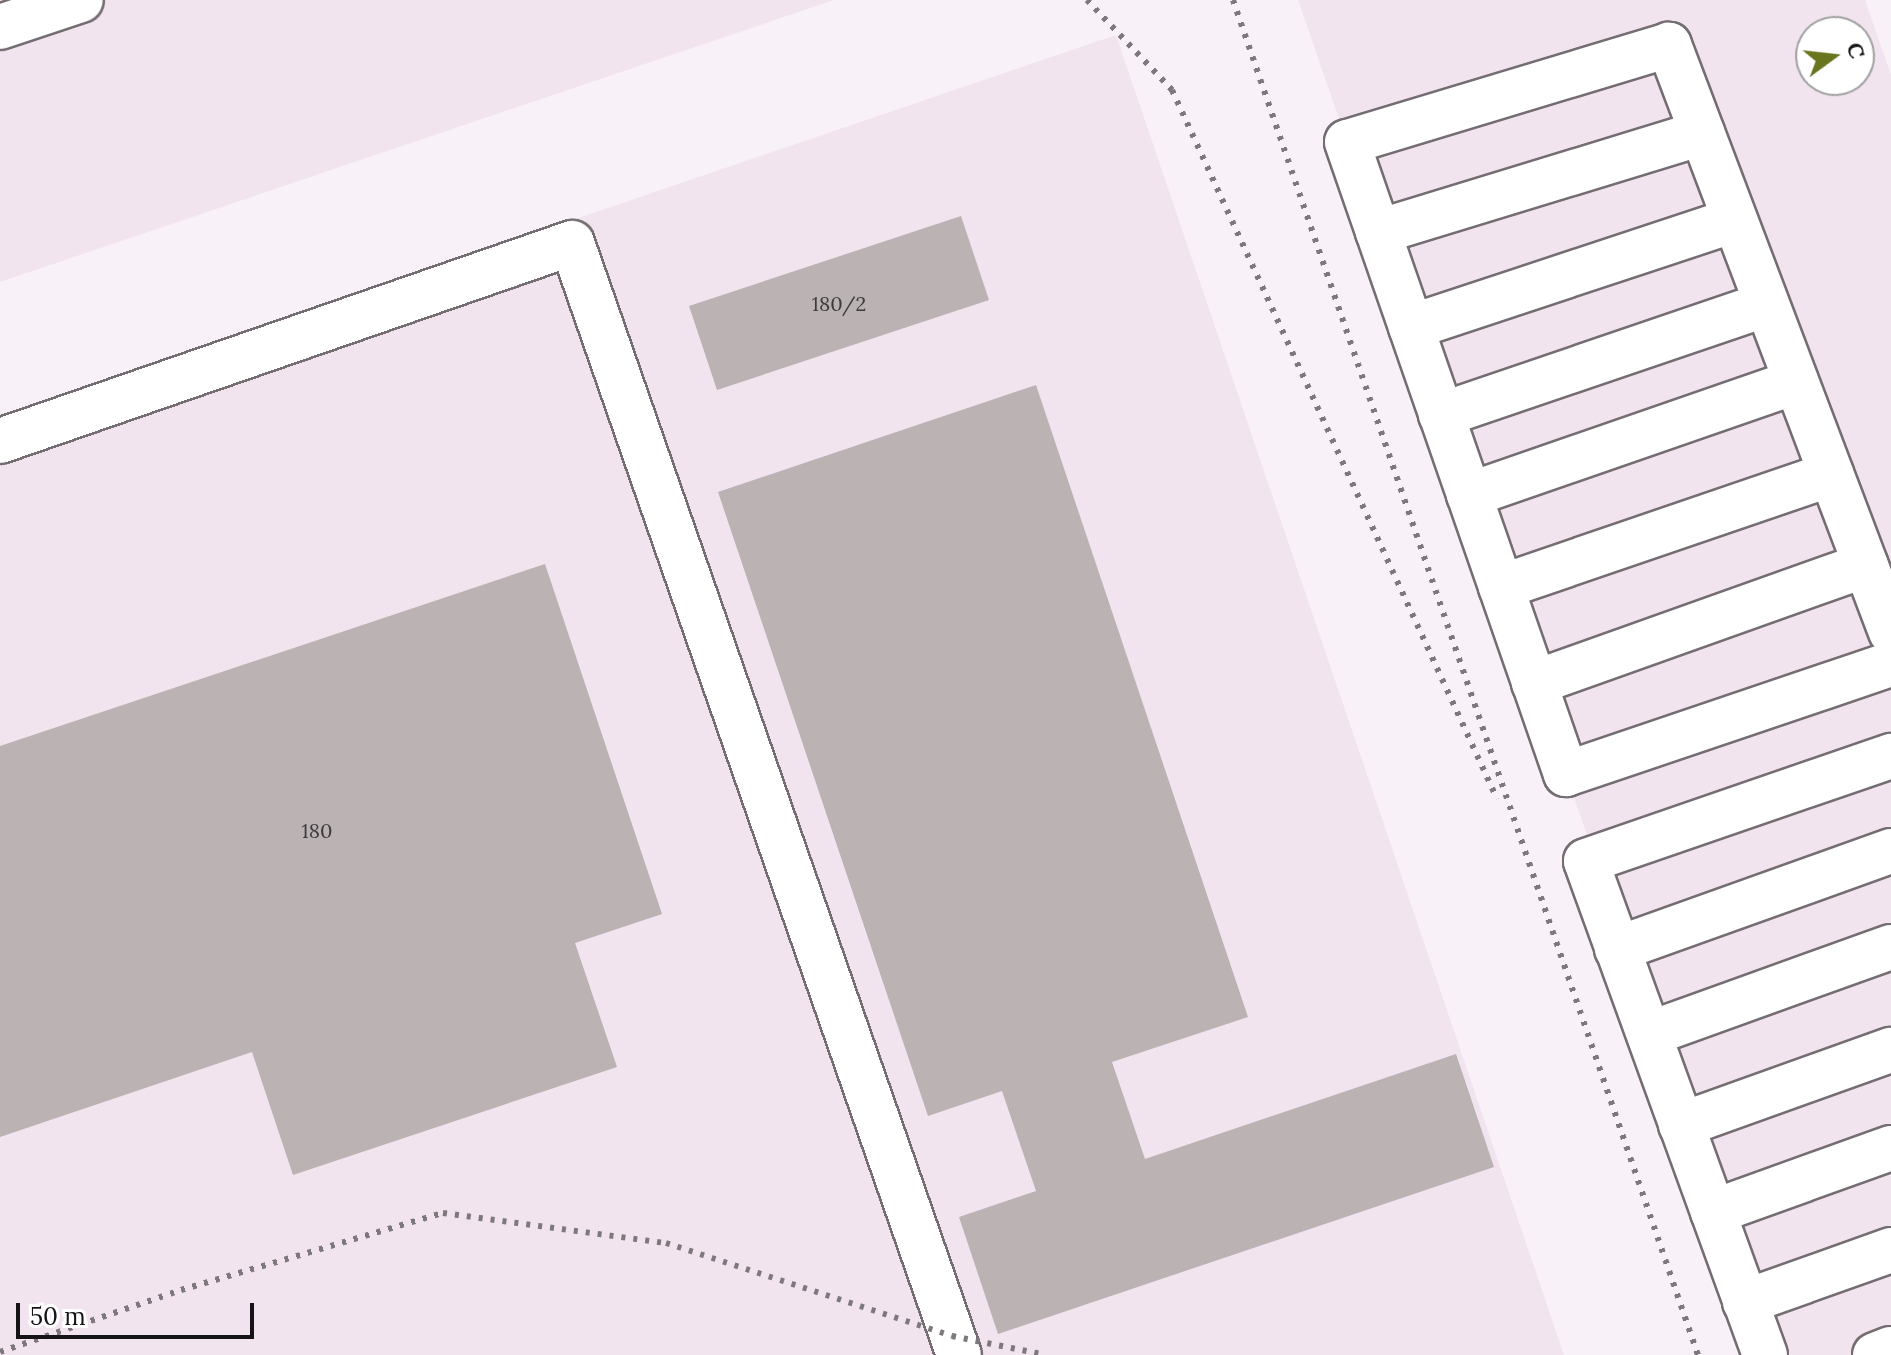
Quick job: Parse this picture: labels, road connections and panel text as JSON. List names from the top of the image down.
{
  "house_numbers": ["180/2", "180"],
  "scale_bar": "50 m",
  "north": "right"
}
